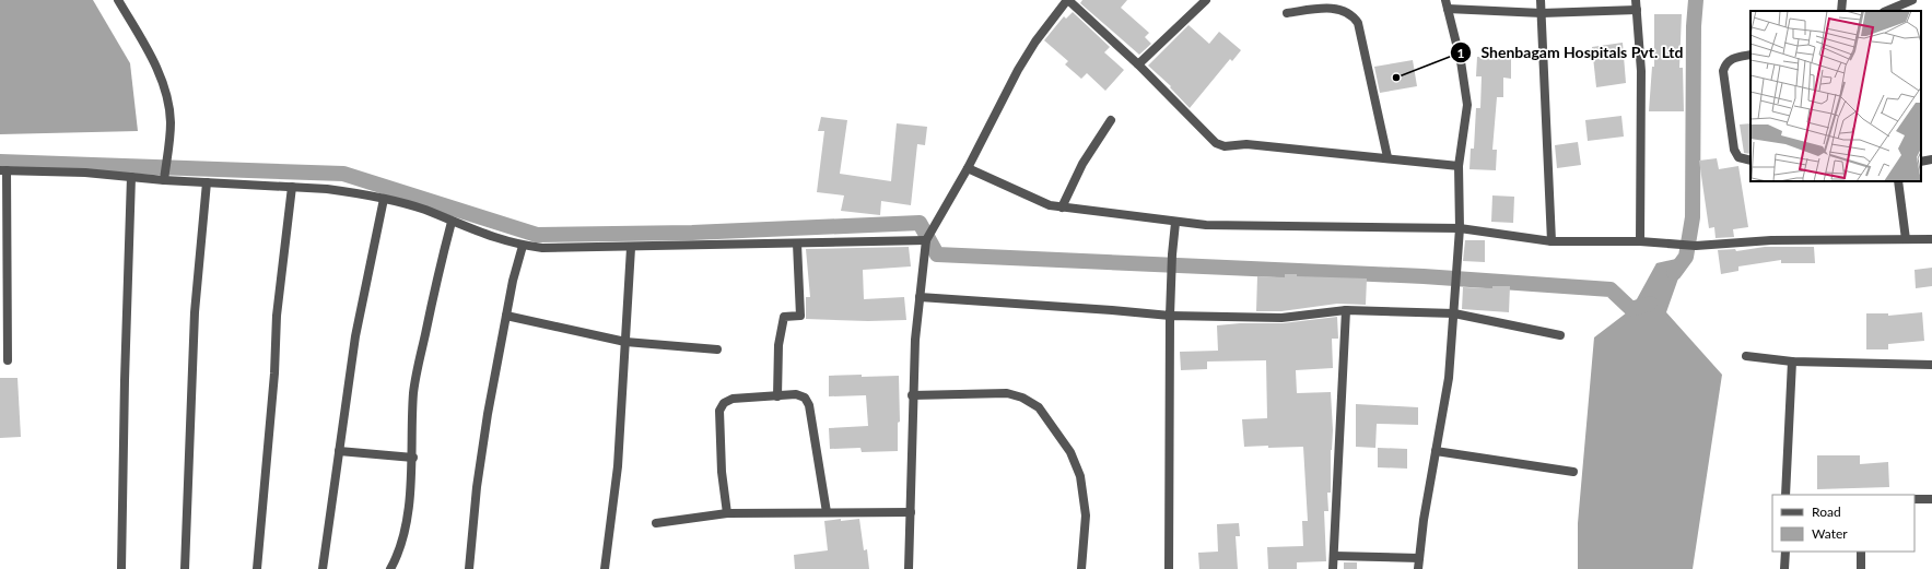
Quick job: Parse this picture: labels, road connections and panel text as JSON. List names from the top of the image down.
{
  "places": ["Shenbagam Hospitals Pvt. Ltd"],
  "legend": ["Road", "Water"]
}
